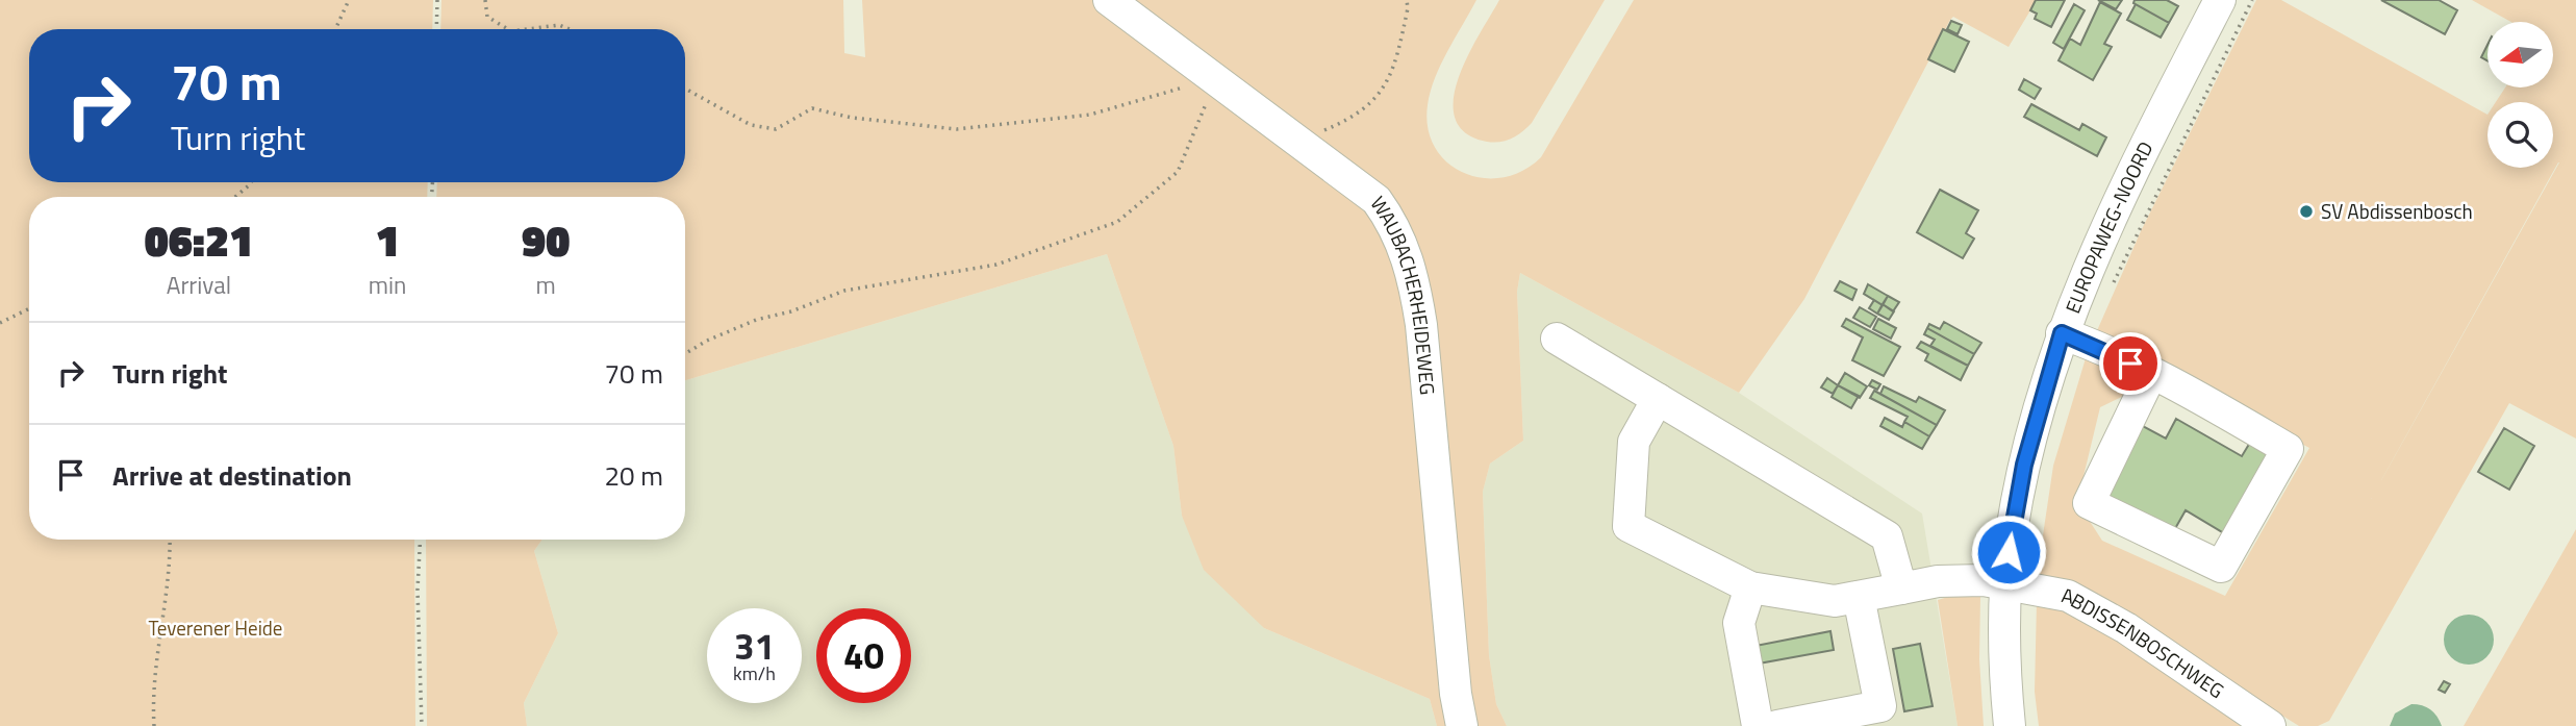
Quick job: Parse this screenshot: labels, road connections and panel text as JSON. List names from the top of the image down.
{
  "streets": {
    "street": ["EUROPAWEG-NOORD", "WAUBACHERHEIDEWEG", "ABDISSENBOSCHWEG"]
  },
  "crossings": [
    ["EUROPAWEG-NOORD", "ABDISSENBOSCHWEG"]
  ],
  "parks": ["Teverener Heide"],
  "places": ["SV Abdissenbosch"],
  "north": "left",
  "page": {
    "turn": ["70 m", "Turn right"],
    "eta": [
      "06:21",
      "Arrival",
      "1",
      "min",
      "90",
      "m"
    ],
    "list": [
      {
        "name": "Turn right",
        "value": "70 m"
      },
      {
        "name": "Arrive at destination",
        "value": "20 m"
      }
    ],
    "speed": "31 km/h",
    "limit": "40"
  }
}
